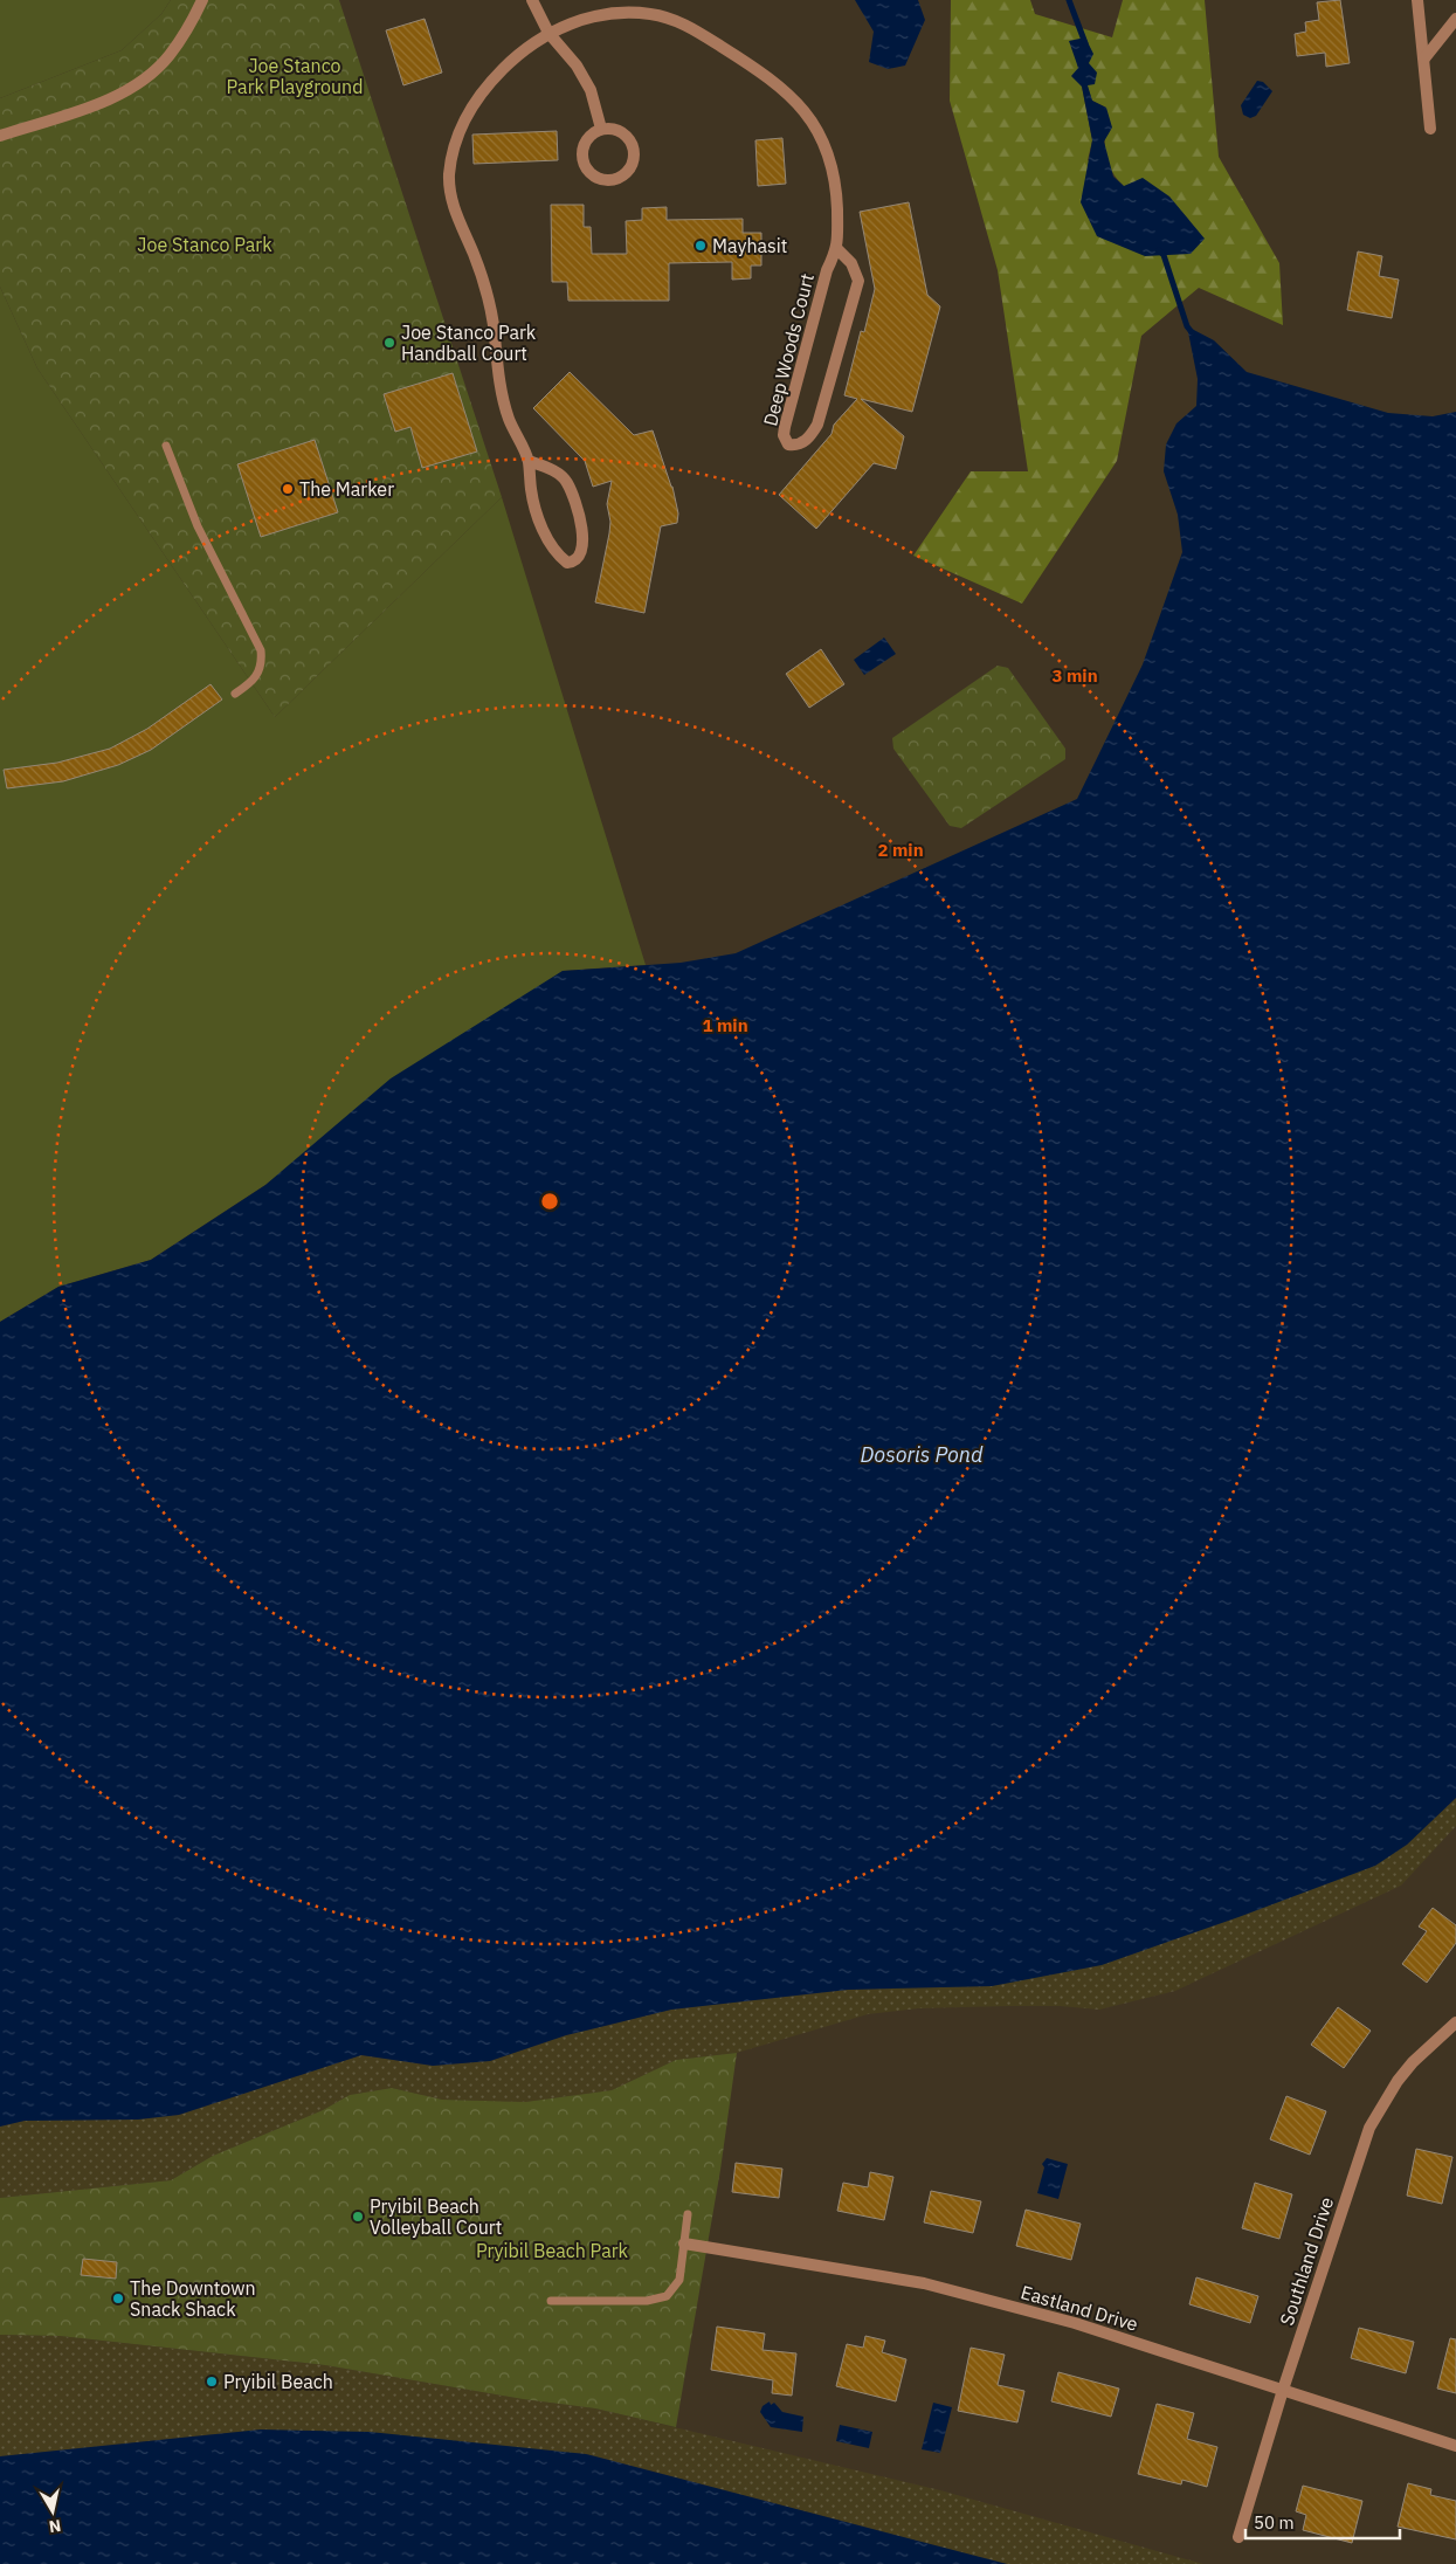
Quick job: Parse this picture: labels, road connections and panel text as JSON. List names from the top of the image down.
{
  "streets": {
    "street": ["Deep Woods Court", "Southland Drive", "Eastland Drive"]
  },
  "crossings": [
    ["Southland Drive", "Eastland Drive"]
  ],
  "water": ["Dosoris Pond"],
  "parks": ["Joe Stanco Park Playground", "Joe Stanco Park", "Pryibil Beach Park"],
  "places": [
    "Mayhasit",
    "Joe Stanco Park Handball Court",
    "The Marker",
    "Pryibil Beach Volleyball Court",
    "The Downtown Snack Shack",
    "Pryibil Beach"
  ],
  "scale_bar": "50 m",
  "north": "bottom",
  "rings": ["3 min", "2 min", "1 min"]
}
